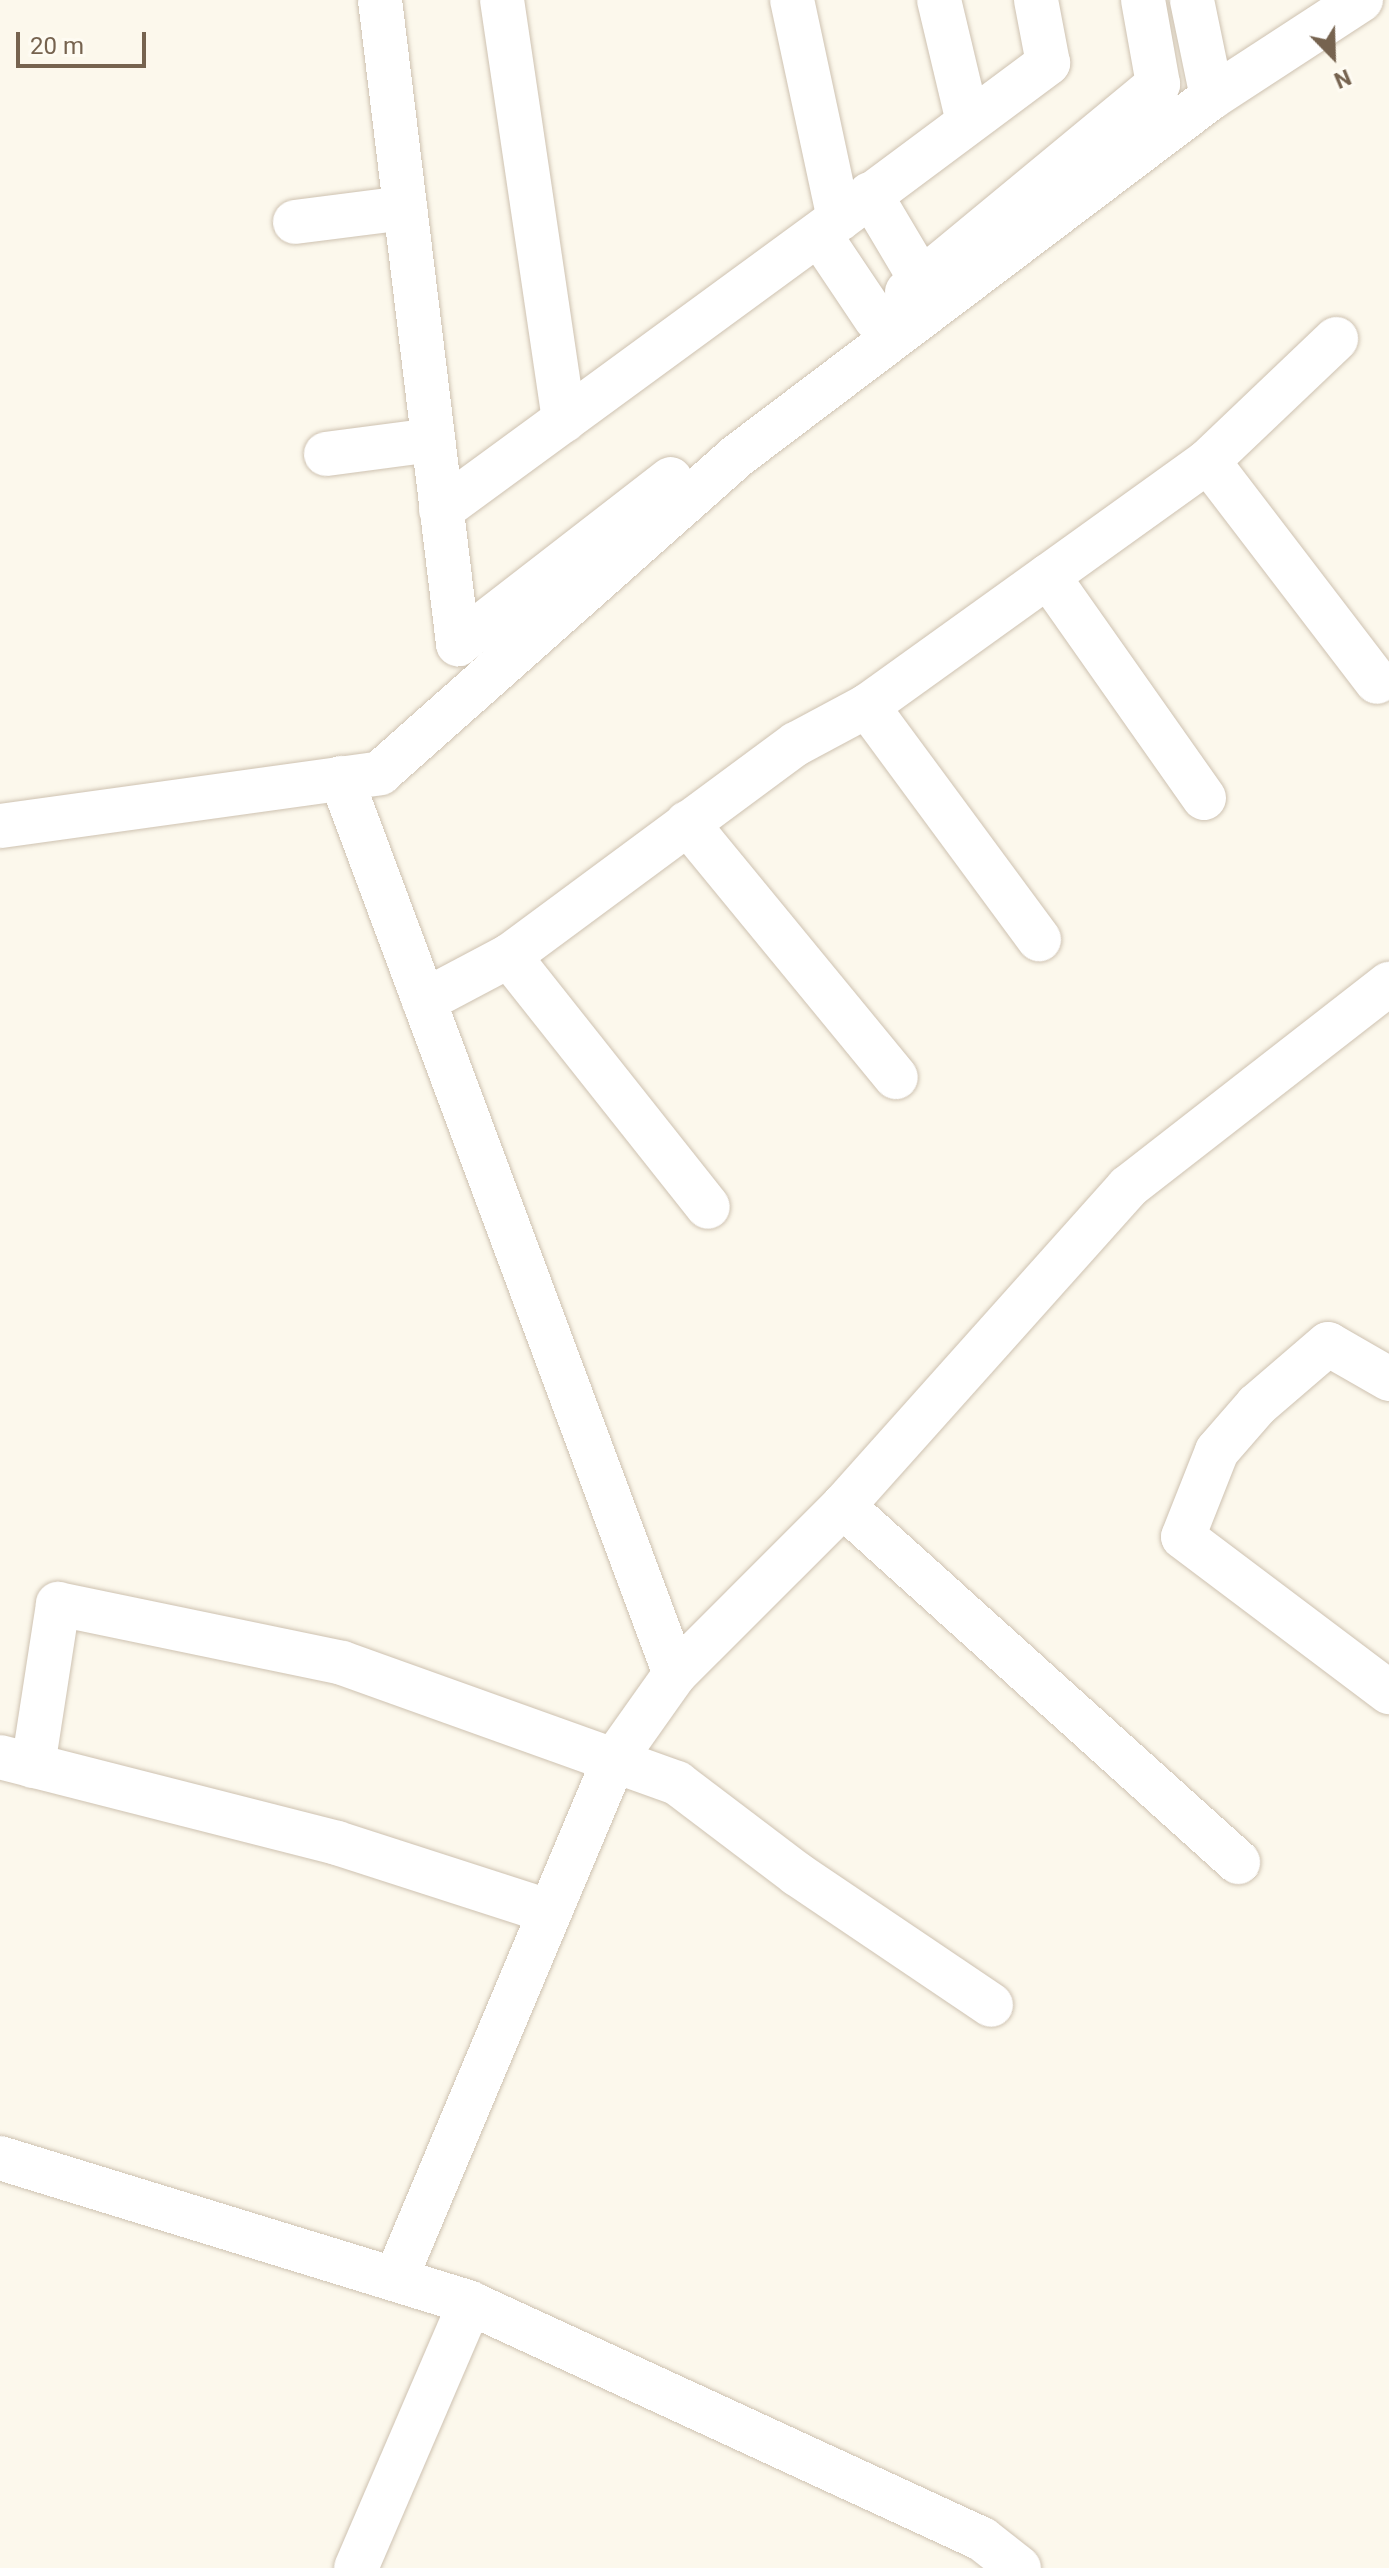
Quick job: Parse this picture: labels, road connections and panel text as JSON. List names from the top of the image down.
{
  "scale_bar": "20 m",
  "north": "bottom right"
}
